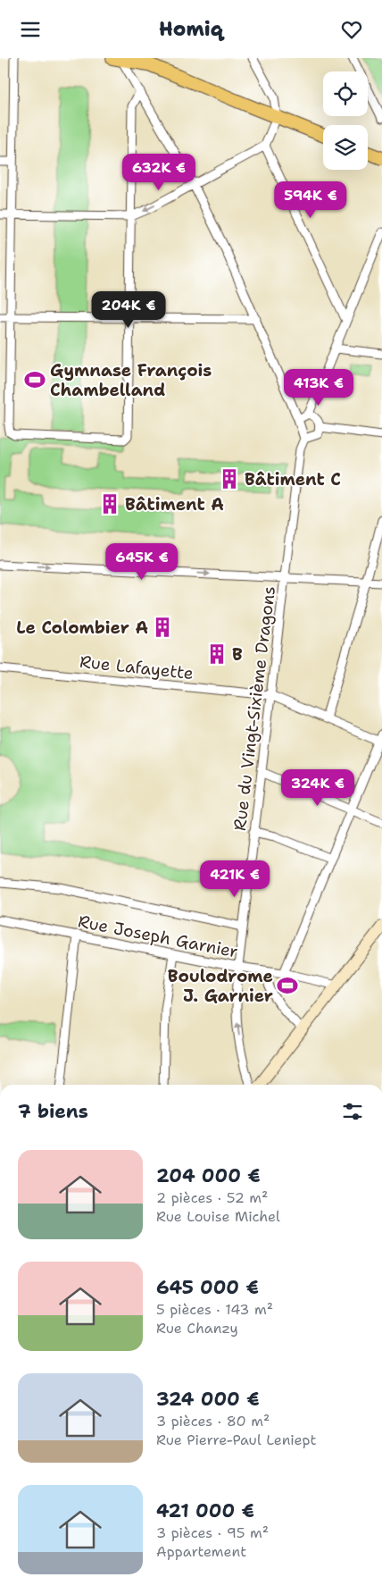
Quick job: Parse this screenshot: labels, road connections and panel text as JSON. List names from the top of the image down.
{
  "streets": {
    "street": ["Rue Lafayette", "Rue du Vingt-Sixième Dragons", "Rue Joseph Garnier"]
  },
  "crossings": [
    ["Rue Lafayette", "Rue du Vingt-Sixième Dragons"],
    ["Rue du Vingt-Sixième Dragons", "Rue Joseph Garnier"]
  ],
  "places": {
    "sports": ["Gymnase François Chambelland", "Boulodrome J. Garnier"],
    "building": [
      "Bâtiment C",
      "Bâtiment A",
      "Le Colombier A",
      "B"
    ]
  },
  "page": {
    "header": "Homiq",
    "price": [
      "632K €",
      "594K €",
      "204K €",
      "413K €",
      "645K €",
      "324K €",
      "421K €"
    ],
    "heading": "7 biens",
    "list": [
      {
        "name": "204 000 €",
        "note": "2 pièces · 52 m² · Rue Louise Michel"
      },
      {
        "name": "645 000 €",
        "note": "5 pièces · 143 m² · Rue Chanzy"
      },
      {
        "name": "324 000 €",
        "note": "3 pièces · 80 m² · Rue Pierre-Paul Leniept"
      },
      {
        "name": "421 000 €",
        "note": "3 pièces · 95 m² · Appartement"
      }
    ]
  }
}
